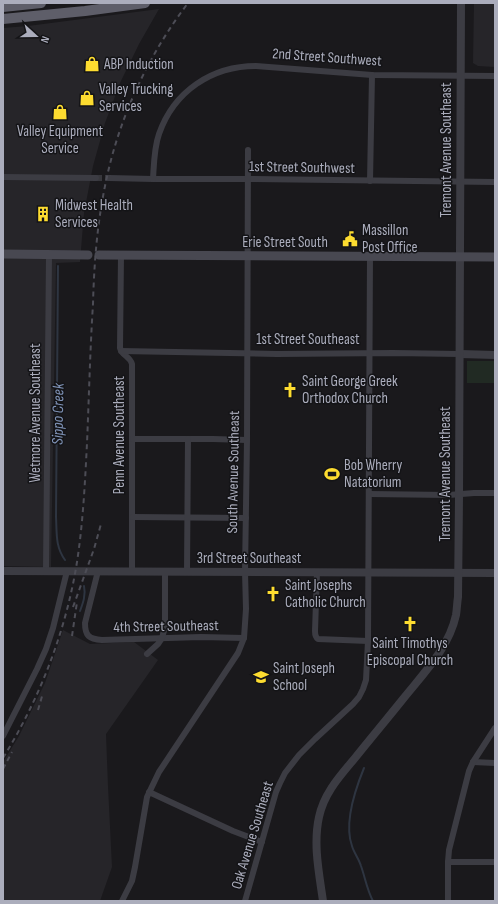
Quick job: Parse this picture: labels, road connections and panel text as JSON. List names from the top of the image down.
{
  "streets": {
    "main road": ["Erie Street South"],
    "street": [
      "2nd Street Southwest",
      "Tremont Avenue Southeast",
      "1st Street Southwest",
      "1st Street Southeast",
      "Wetmore Avenue Southeast",
      "Penn Avenue Southeast",
      "South Avenue Southeast",
      "3rd Street Southeast",
      "4th Street Southeast",
      "Oak Avenue Southeast"
    ]
  },
  "crossings": [
    ["2nd Street Southwest", "Tremont Avenue Southeast"],
    ["2nd Street Southwest", "1st Street Southwest"],
    ["Tremont Avenue Southeast", "1st Street Southwest"],
    ["Tremont Avenue Southeast", "Erie Street South"],
    ["Tremont Avenue Southeast", "1st Street Southeast"],
    ["Tremont Avenue Southeast", "3rd Street Southeast"],
    ["1st Street Southwest", "South Avenue Southeast"],
    ["Erie Street South", "South Avenue Southeast"],
    ["Erie Street South", "Oak Avenue Southeast"],
    ["1st Street Southeast", "Penn Avenue Southeast"],
    ["1st Street Southeast", "South Avenue Southeast"],
    ["1st Street Southeast", "Oak Avenue Southeast"],
    ["Wetmore Avenue Southeast", "3rd Street Southeast"],
    ["Penn Avenue Southeast", "3rd Street Southeast"],
    ["South Avenue Southeast", "3rd Street Southeast"],
    ["South Avenue Southeast", "4th Street Southeast"],
    ["3rd Street Southeast", "4th Street Southeast"],
    ["3rd Street Southeast", "Oak Avenue Southeast"]
  ],
  "water": ["Sippo Creek"],
  "places": {
    "shop": ["ABP Induction", "Valley Trucking Services", "Valley Equipment Service"],
    "building": ["Midwest Health Services"],
    "public building": ["Massillon Post Office"],
    "church": ["Saint George Greek Orthodox Church", "Saint Josephs Catholic Church", "Saint Timothys Episcopal Church"],
    "sports": ["Bob Wherry Natatorium"],
    "school or university": ["Saint Joseph School"]
  },
  "north": "right"
}
